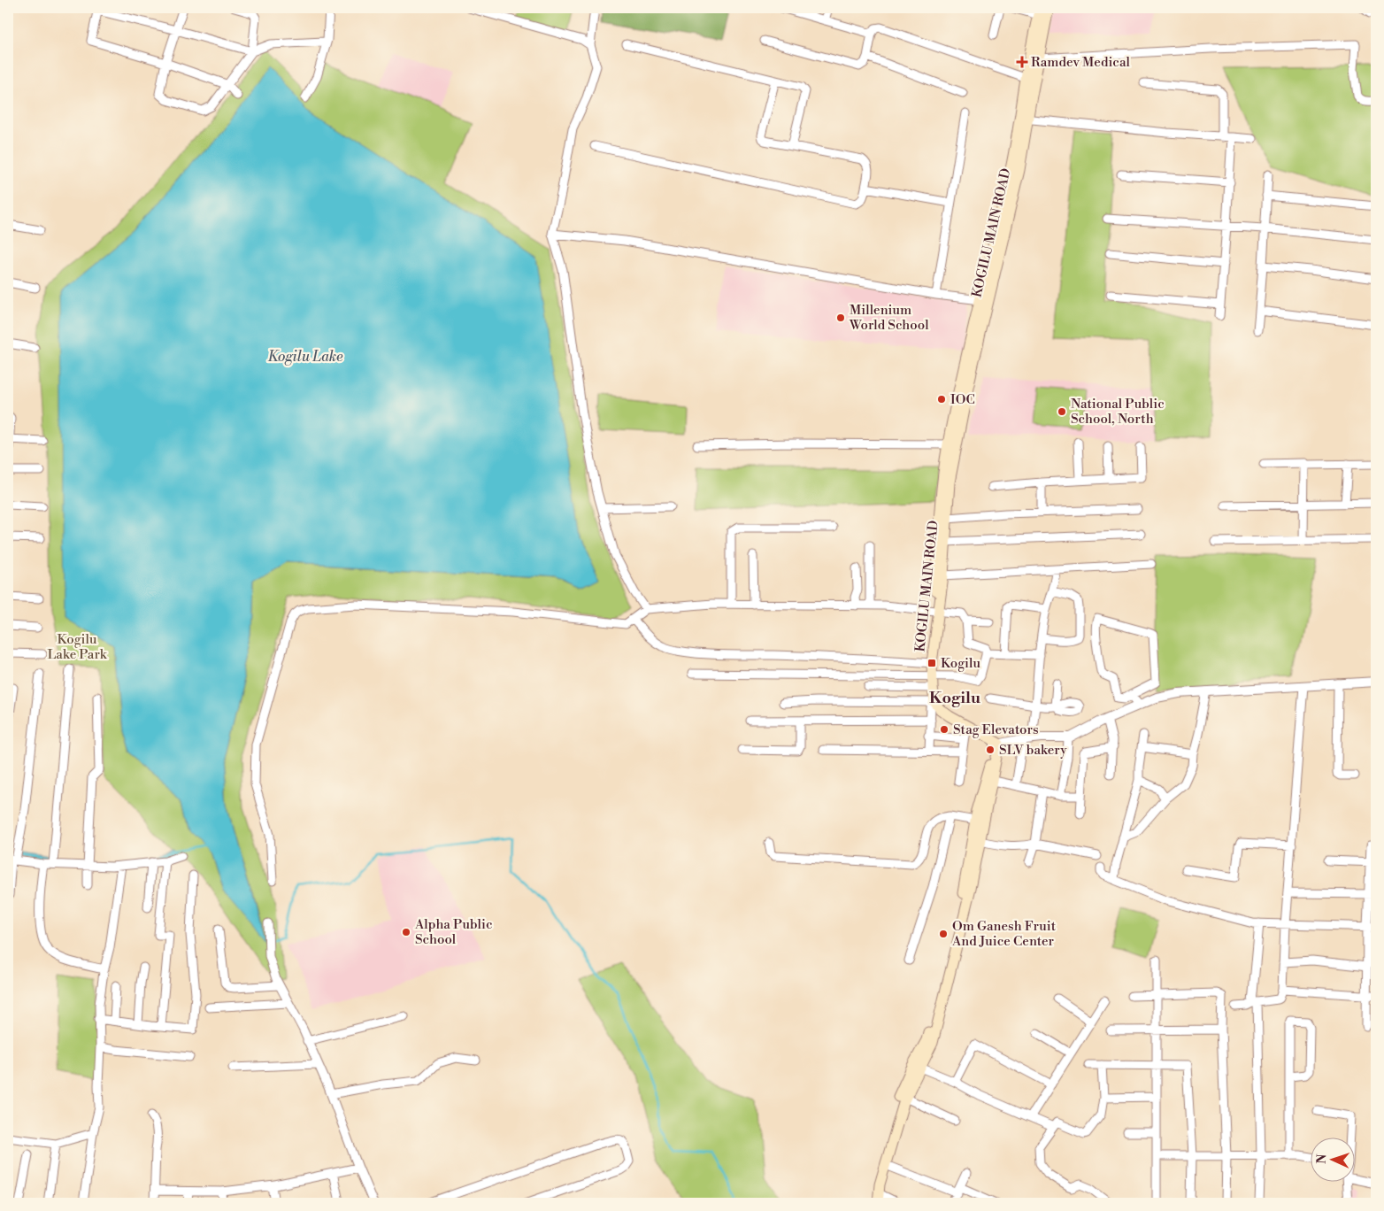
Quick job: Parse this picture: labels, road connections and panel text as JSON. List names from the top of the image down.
{
  "streets": {
    "main road": ["KOGILU MAIN ROAD"]
  },
  "districts": ["Kogilu"],
  "water": ["Kogilu Lake"],
  "parks": ["Kogilu Lake Park"],
  "places": {
    "health": ["Ramdev Medical"],
    "other": [
      "Millenium World School",
      "IOC",
      "National Public School, North",
      "Stag Elevators",
      "SLV bakery",
      "Alpha Public School",
      "Om Ganesh Fruit And Juice Center"
    ],
    "transit": ["Kogilu"]
  },
  "north": "left"
}
